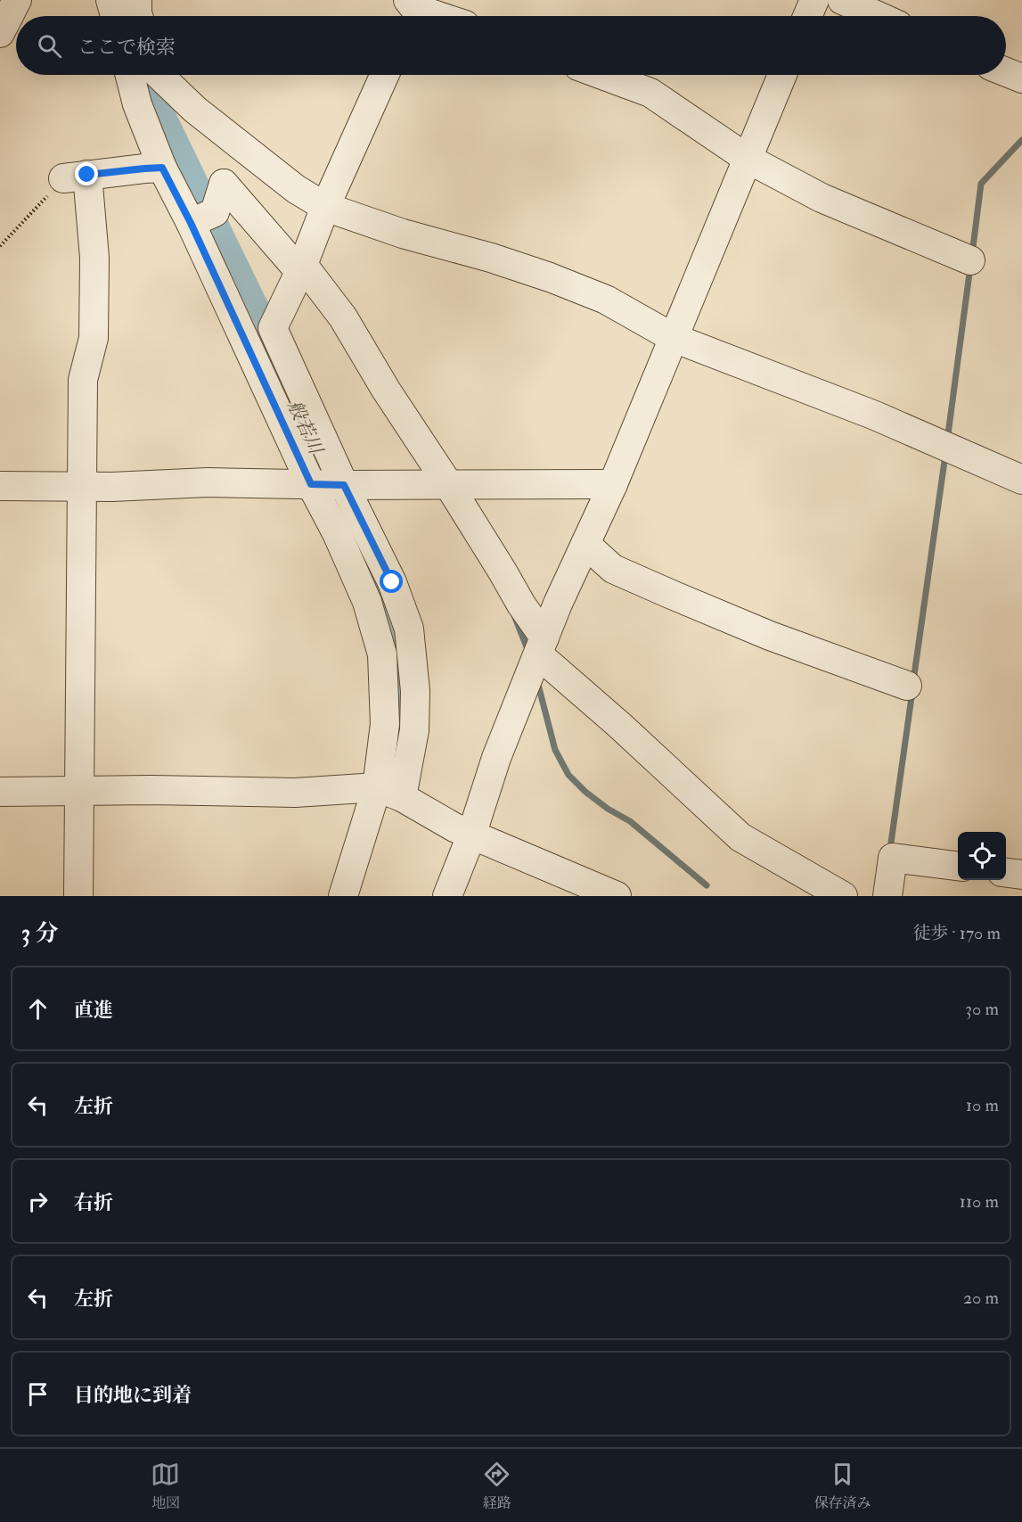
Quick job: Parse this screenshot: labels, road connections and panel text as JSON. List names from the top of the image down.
{
  "water": ["般若川"],
  "page": {
    "search": "ここで検索",
    "heading": ["3 分", "徒歩 · 170 m"],
    "list": [
      ["直進", "30 m"],
      ["左折", "10 m"],
      ["右折", "110 m"],
      ["左折", "20 m"],
      "目的地に到着"
    ],
    "nav": ["地図", "経路", "保存済み"]
  }
}
